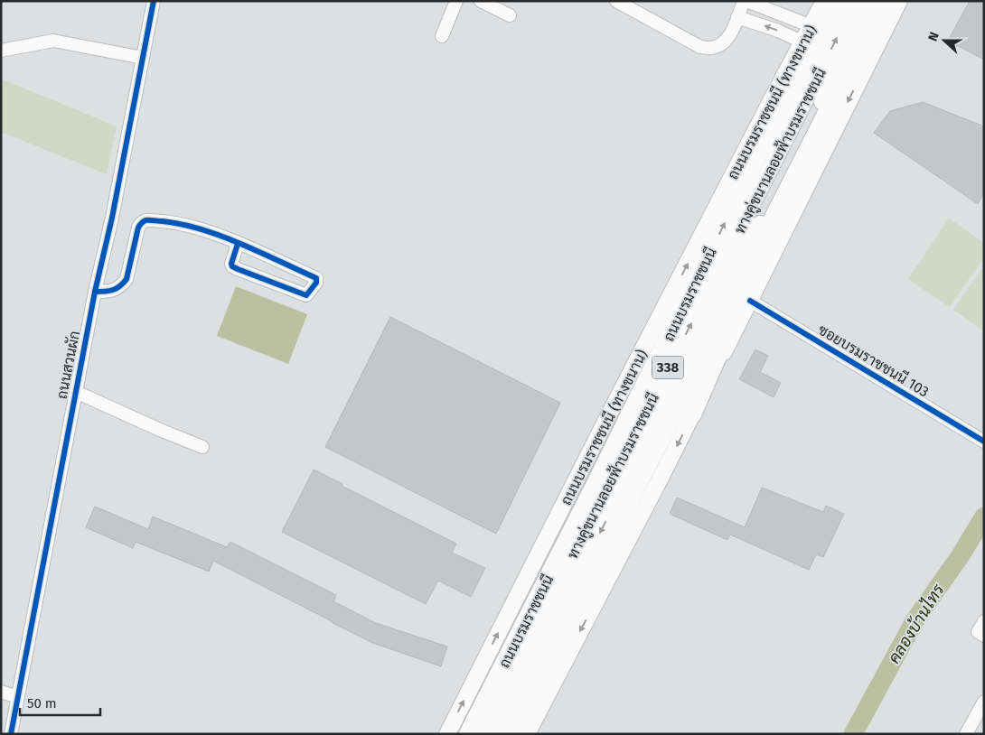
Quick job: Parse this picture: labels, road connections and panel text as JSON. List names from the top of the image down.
{
  "streets": {
    "highway": ["ถนนบรมราชชนนี", "338"],
    "main road": ["ถนนบรมราชชนนี (ทางขนาน)", "ทางคู่ขนานลอยฟ้าบรมราชชนนี"],
    "street": ["ซอยบรมราชชนนี 103", "ถนนสวนผัก"]
  },
  "water": ["คลองบ้านไทร"],
  "scale_bar": "50 m",
  "north": "left"
}
